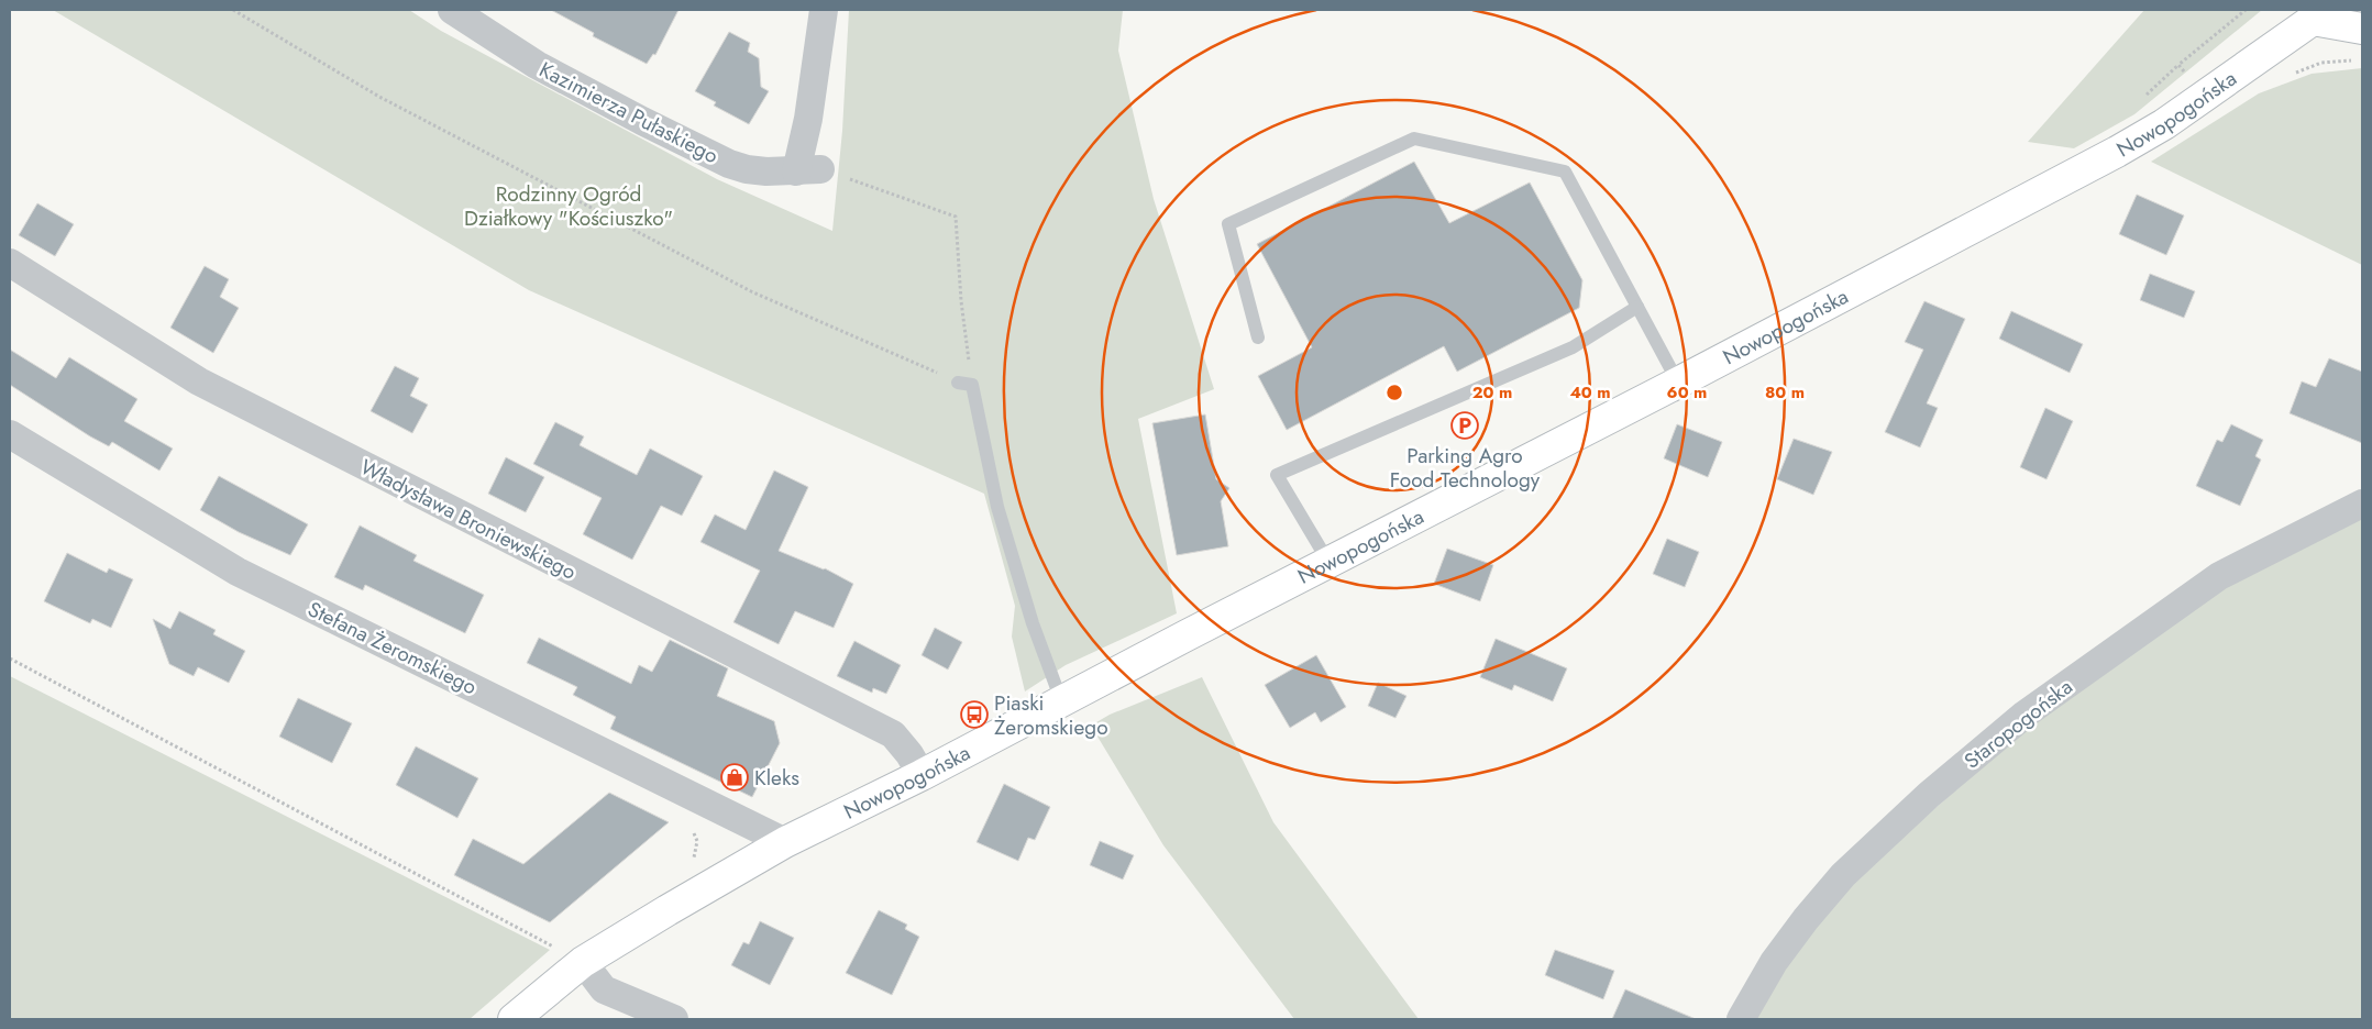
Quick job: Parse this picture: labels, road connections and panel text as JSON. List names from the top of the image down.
{
  "streets": {
    "street": [
      "Kazimierza Pułaskiego",
      "Nowopogońska",
      "Władysława Broniewskiego",
      "Stefana Żeromskiego",
      "Staropogońska"
    ]
  },
  "crossings": [
    ["Nowopogońska", "Władysława Broniewskiego"],
    ["Nowopogońska", "Stefana Żeromskiego"]
  ],
  "parks": ["Rodzinny Ogród Działkowy \"Kościuszko\""],
  "places": {
    "parking": ["Parking Agro Food Technology"],
    "bus stop": ["Piaski Żeromskiego"],
    "shop": ["Kleks"]
  },
  "rings": [
    "20 m",
    "40 m",
    "60 m",
    "80 m"
  ]
}
